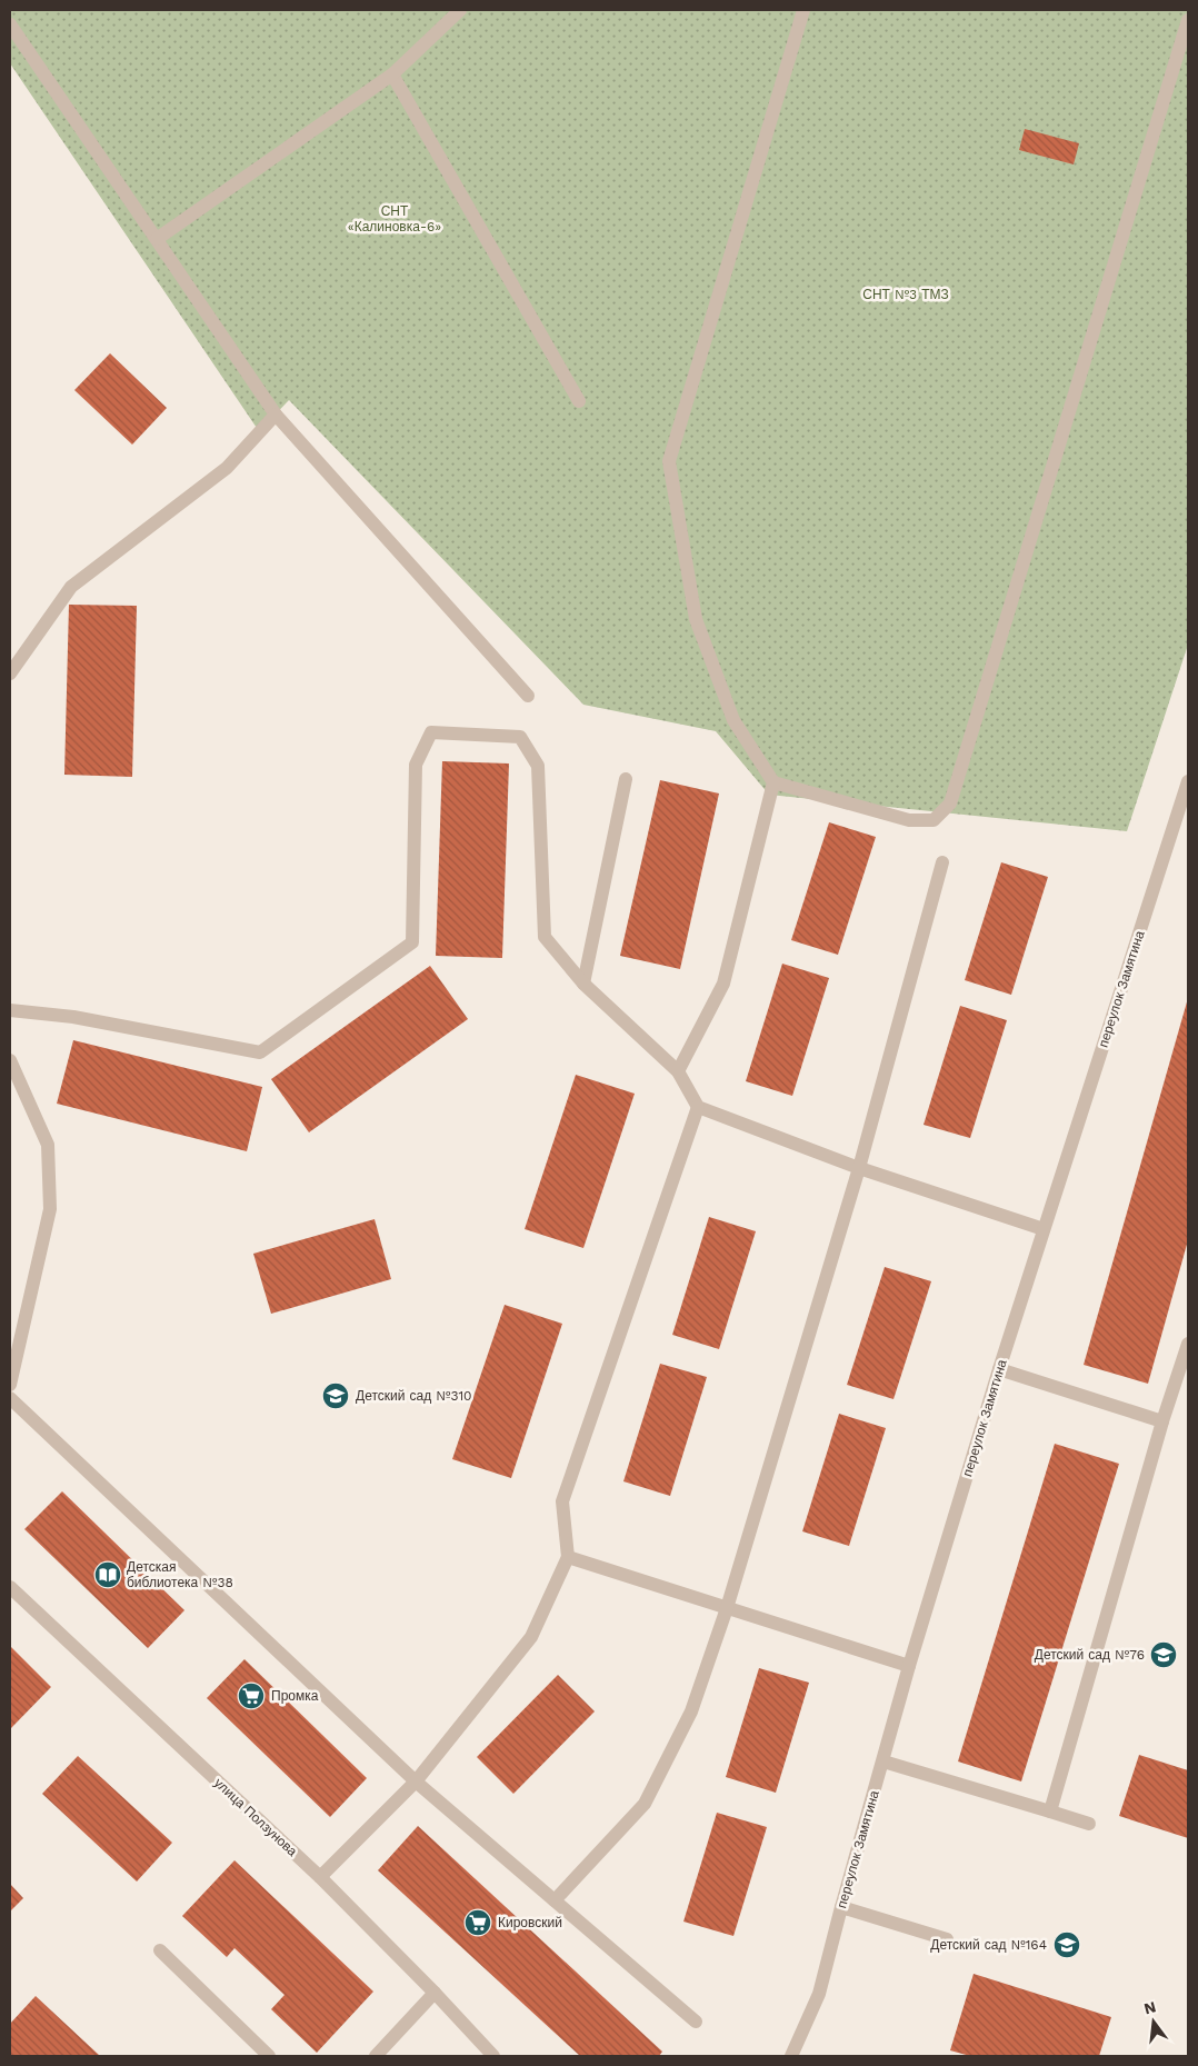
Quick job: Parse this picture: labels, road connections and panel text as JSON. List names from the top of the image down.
{
  "streets": {
    "street": ["переулок Замятина", "улица Ползунова"]
  },
  "parks": ["СНТ «Калиновка-6»", "СНТ №3 ТМЗ"],
  "places": {
    "school or university": ["Детский сад №310", "Детский сад №76", "Детский сад №164"],
    "library": ["Детская библиотека №38"],
    "supermarket": ["Промка", "Кировский"]
  },
  "north": "top"
}
